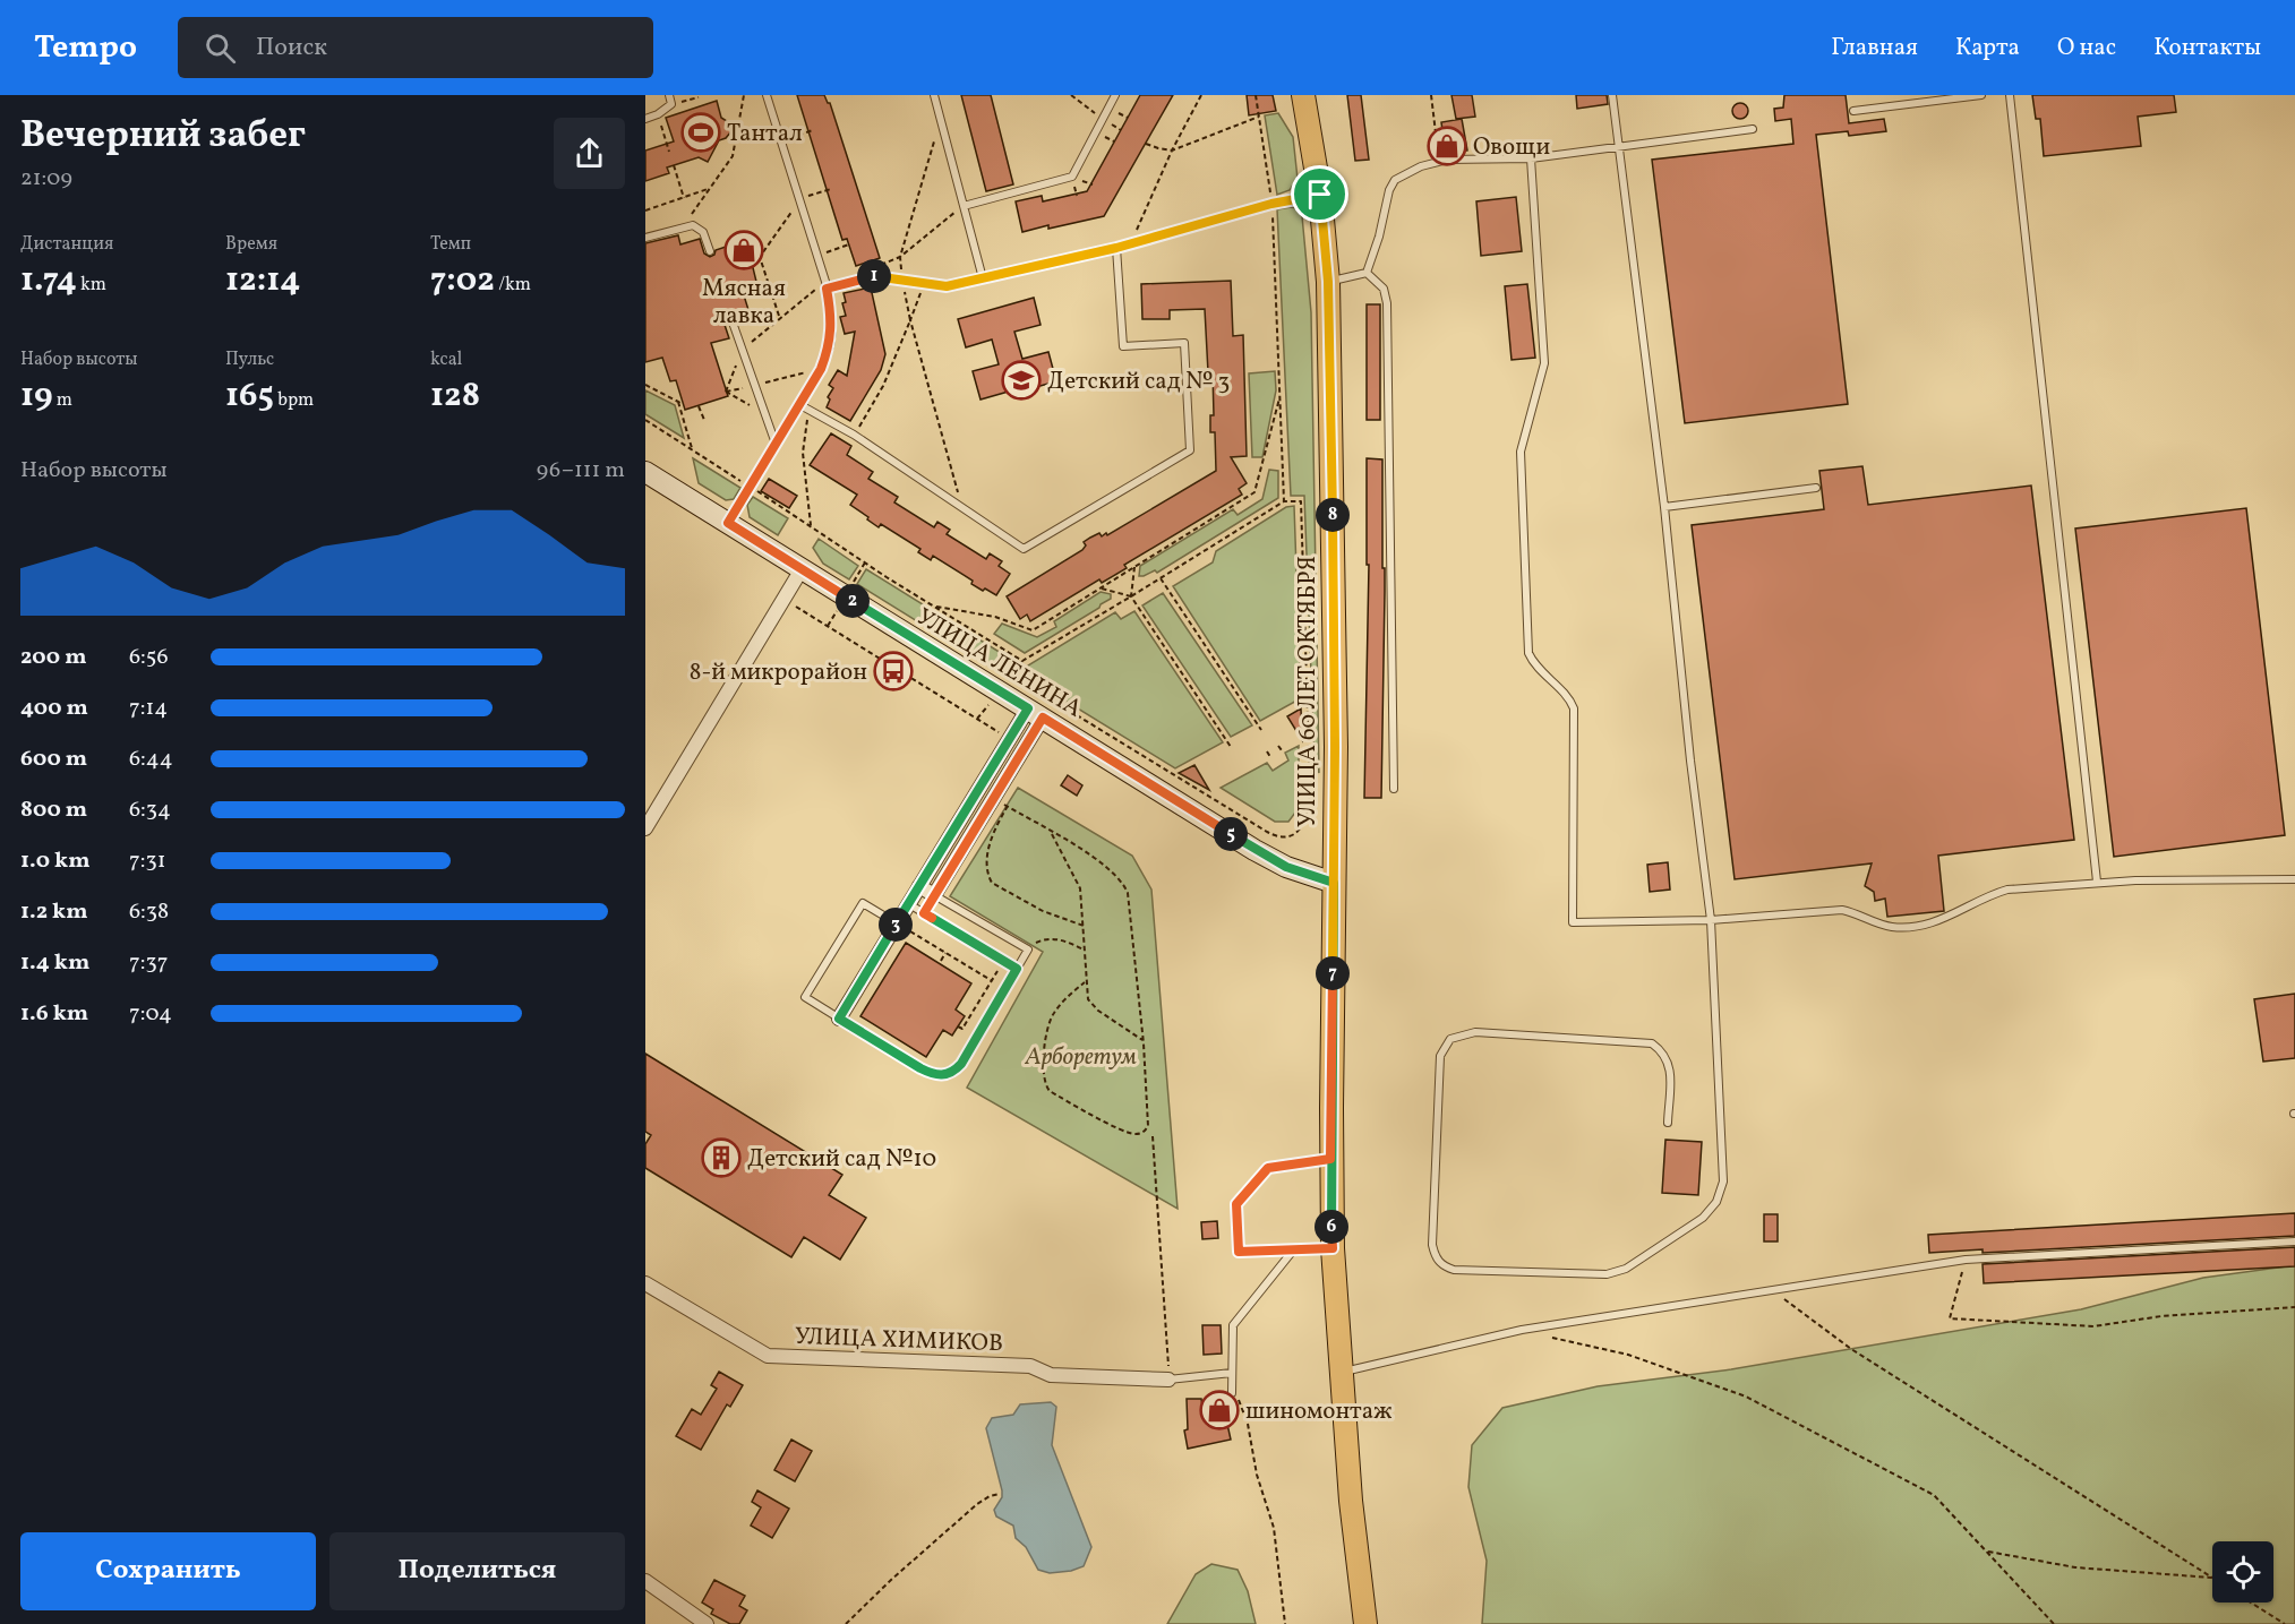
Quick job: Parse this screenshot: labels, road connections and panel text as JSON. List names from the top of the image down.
{
  "streets": {
    "main road": ["УЛИЦА ЛЕНИНА", "УЛИЦА 60 ЛЕТ ОКТЯБРЯ"],
    "street": ["УЛИЦА ХИМИКОВ"]
  },
  "crossings": [
    ["УЛИЦА ЛЕНИНА", "УЛИЦА 60 ЛЕТ ОКТЯБРЯ"]
  ],
  "parks": ["Арборетум"],
  "places": {
    "sports": ["Тантал"],
    "shop": ["Овощи", "Мясная лавка", "шиномонтаж"],
    "school or university": ["Детский сад № 3"],
    "bus stop": ["8-й микрорайон"],
    "building": ["Детский сад №10"]
  },
  "page": {
    "header": "Tempo",
    "search": "Поиск",
    "nav": [
      "Главная",
      "Карта",
      "О нас",
      "Контакты"
    ],
    "heading": ["Вечерний забег", "21:09"],
    "stats": [
      ["Дистанция", "1.74 km"],
      ["Время", "12:14"],
      ["Темп", "7:02 /km"],
      ["Набор высоты", "19 m"],
      ["Пульс", "165 bpm"],
      ["kcal", "128"]
    ],
    "pins": [
      "1",
      "8",
      "2",
      "5",
      "3",
      "7",
      "6"
    ],
    "chart": ["Набор высоты", "96–111 m"],
    "list": [
      {
        "name": "200 m",
        "note": "6:56"
      },
      {
        "name": "400 m",
        "note": "7:14"
      },
      {
        "name": "600 m",
        "note": "6:44"
      },
      {
        "name": "800 m",
        "note": "6:34"
      },
      {
        "name": "1.0 km",
        "note": "7:31"
      },
      {
        "name": "1.2 km",
        "note": "6:38"
      },
      {
        "name": "1.4 km",
        "note": "7:37"
      },
      {
        "name": "1.6 km",
        "note": "7:04"
      }
    ],
    "buttons": ["Сохранить", "Поделиться"]
  }
}
